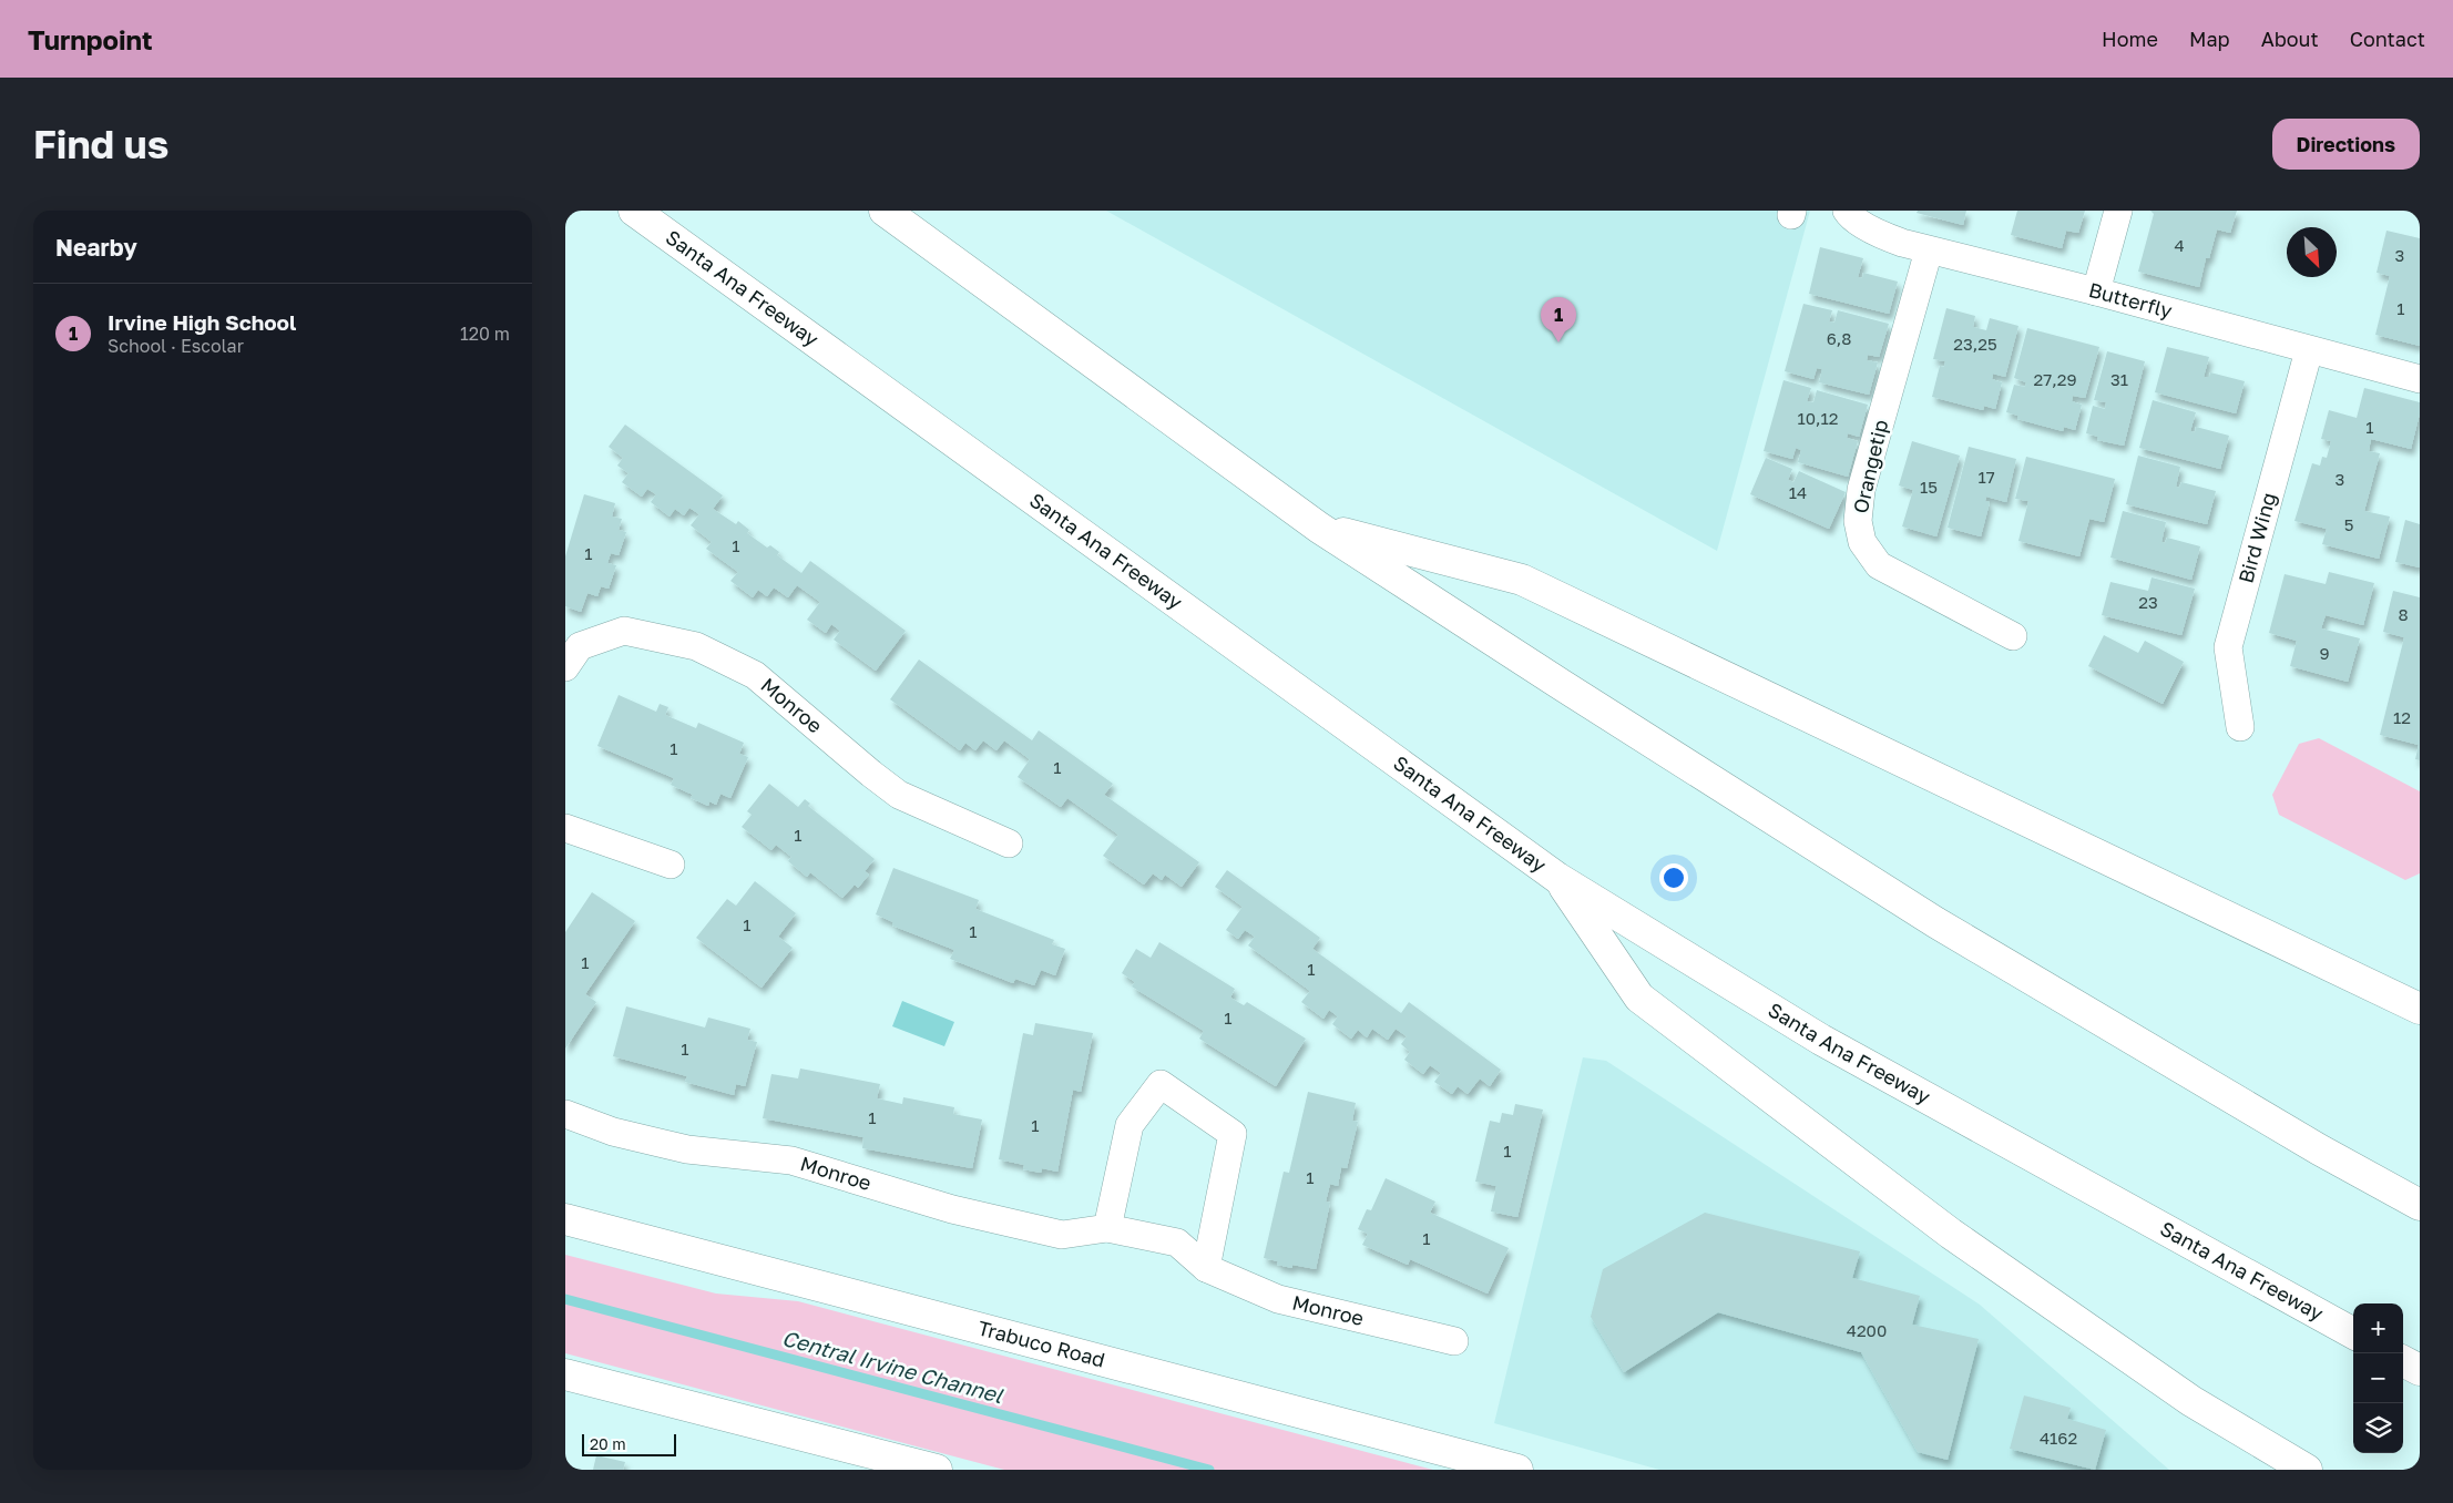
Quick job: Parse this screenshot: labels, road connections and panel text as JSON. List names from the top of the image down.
{
  "streets": {
    "main road": ["Santa Ana Freeway", "Trabuco Road"],
    "street": [
      "Butterfly",
      "Orangetip",
      "Bird Wing",
      "Monroe"
    ]
  },
  "crossings": [
    ["Butterfly", "Orangetip"],
    ["Butterfly", "Bird Wing"]
  ],
  "water": ["Central Irvine Channel"],
  "house_numbers": [
    "4",
    "3",
    "1",
    "6,8",
    "23,25",
    "27,29",
    "31",
    "10,12",
    "1",
    "17",
    "3",
    "15",
    "14",
    "5",
    "1",
    "1",
    "23",
    "8",
    "9",
    "12",
    "1",
    "1",
    "1",
    "1",
    "1",
    "1",
    "1",
    "1",
    "1",
    "1",
    "1",
    "1",
    "1",
    "1",
    "4200",
    "4162"
  ],
  "scale_bar": "20 m",
  "north": "bottom right",
  "page": {
    "header": "Turnpoint",
    "nav": [
      "Home",
      "Map",
      "About",
      "Contact"
    ],
    "buttons": "Directions",
    "title": "Find us",
    "heading": "Nearby",
    "list": [
      {
        "mark": "1",
        "name": "Irvine High School",
        "note": "School · Escolar",
        "value": "120 m"
      }
    ],
    "pins": "1",
    "map_buttons": ["+", "−"],
    "scale": "20 m"
  }
}
